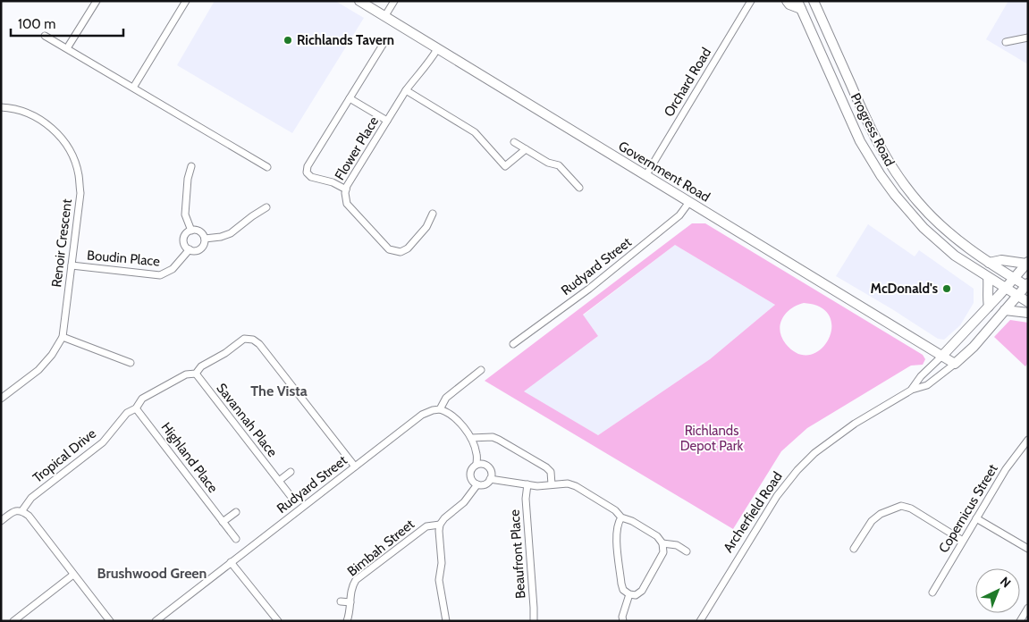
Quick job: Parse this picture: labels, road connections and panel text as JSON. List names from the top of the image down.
{
  "streets": {
    "main road": ["Progress Road", "Government Road", "Archerfield Road"],
    "street": [
      "Orchard Road",
      "Flower Place",
      "Renoir Crescent",
      "Boudin Place",
      "Rudyard Street",
      "Savannah Place",
      "Tropical Drive",
      "Highland Place",
      "Copernicus Street",
      "Bimbah Street",
      "Beaufront Place"
    ]
  },
  "crossings": [
    ["Orchard Road", "Government Road"],
    ["Progress Road", "Archerfield Road"],
    ["Flower Place", "Government Road"],
    ["Government Road", "Rudyard Street"],
    ["Government Road", "Archerfield Road"],
    ["Renoir Crescent", "Boudin Place"],
    ["Rudyard Street", "Tropical Drive"],
    ["Savannah Place", "Tropical Drive"],
    ["Tropical Drive", "Highland Place"]
  ],
  "districts": ["The Vista", "Brushwood Green"],
  "parks": ["Richlands Depot Park"],
  "places": ["Richlands Tavern", "McDonald's"],
  "scale_bar": "100 m",
  "north": "top right"
}
